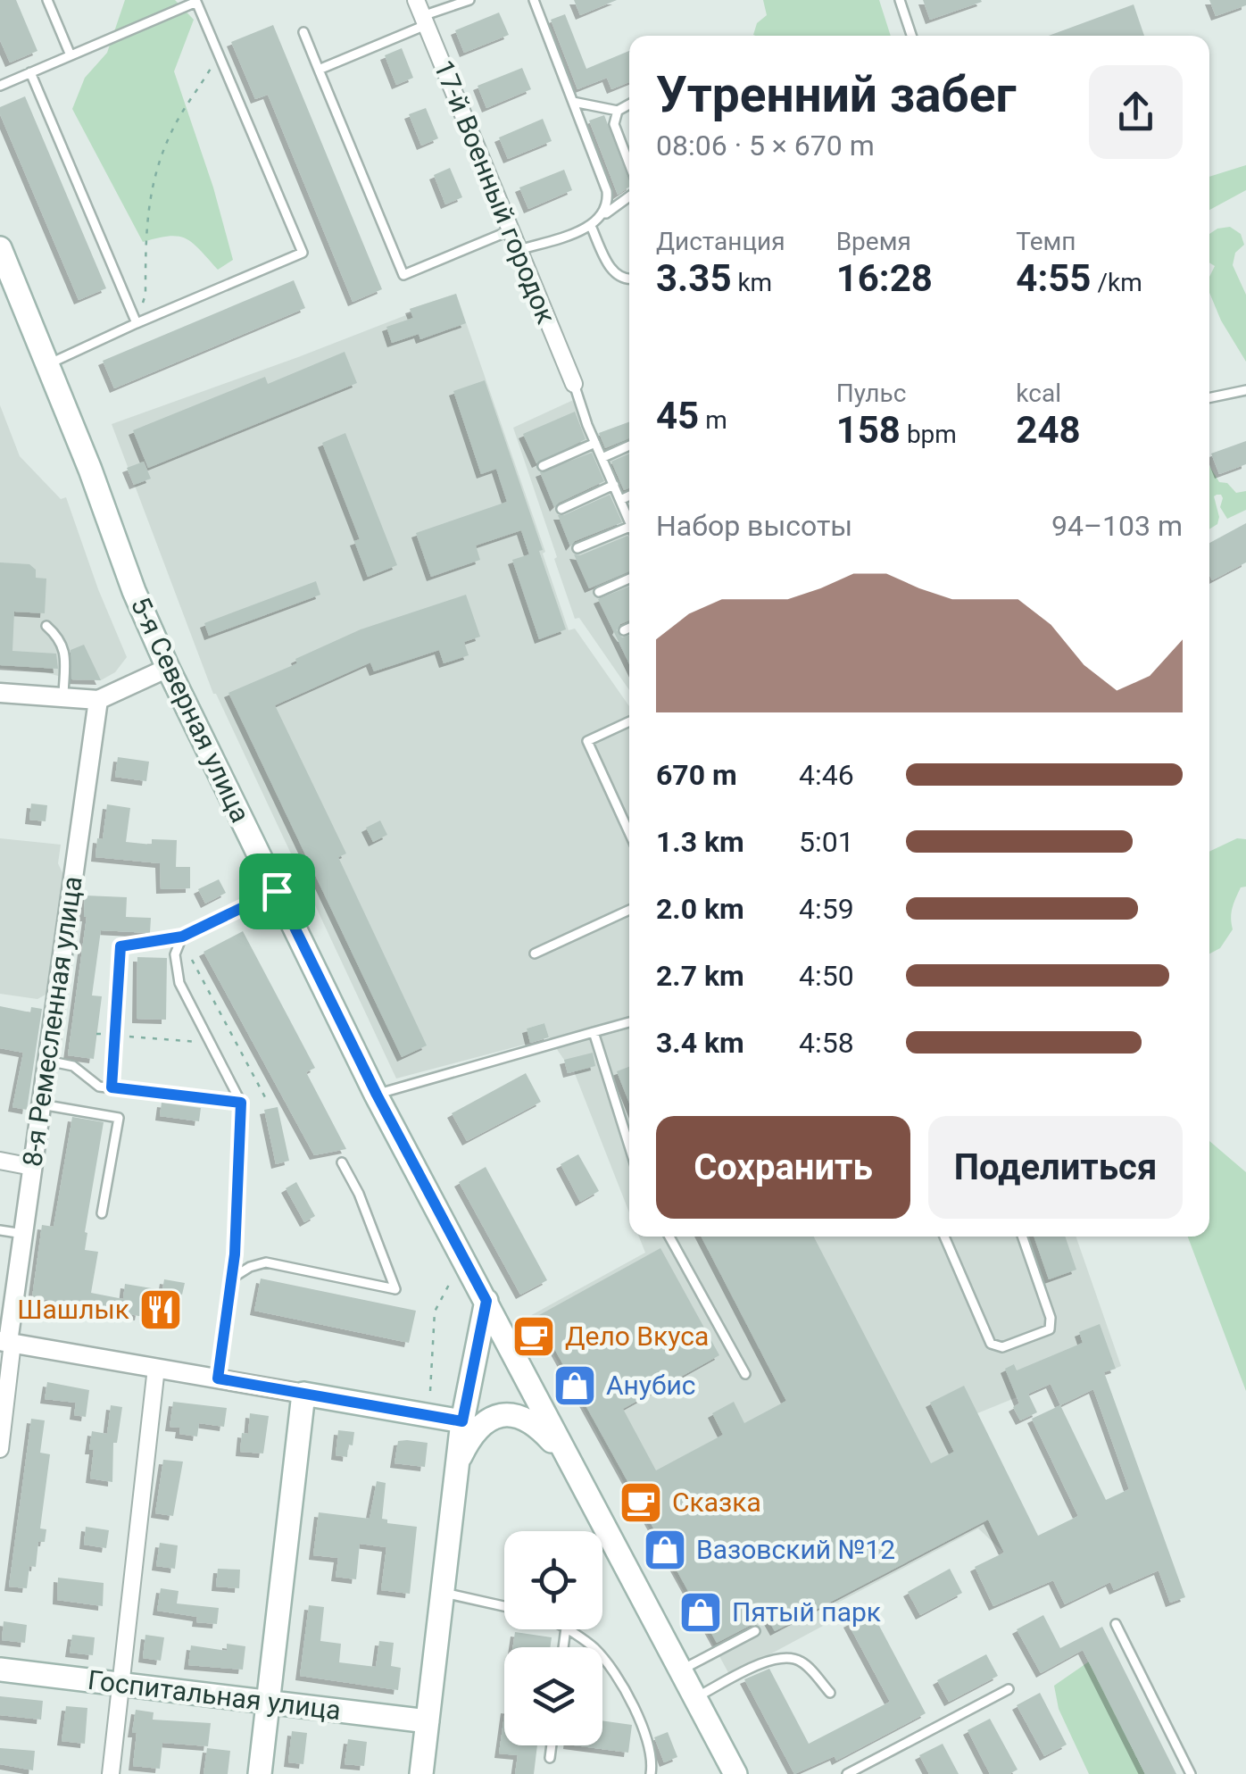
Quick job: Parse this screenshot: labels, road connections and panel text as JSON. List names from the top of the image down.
{
  "streets": {
    "main road": ["5-я Северная улица", "Госпитальная улица"],
    "street": ["17-й Военный городок", "8-я Ремесленная улица"]
  },
  "places": {
    "restaurant": ["Шашлык"],
    "cafe": ["Дело Вкуса", "Сказка"],
    "shop": ["Анубис", "Вазовский №12", "Пятый парк"]
  },
  "page": {
    "heading": ["Утренний забег", "08:06 · 5 × 670 m"],
    "stats": [
      ["Дистанция", "3.35 km"],
      ["Время", "16:28"],
      ["Темп", "4:55 /km"],
      ["45 m"],
      ["Пульс", "158 bpm"],
      ["kcal", "248"]
    ],
    "chart": ["Набор высоты", "94–103 m"],
    "list": [
      {
        "name": "670 m",
        "note": "4:46"
      },
      {
        "name": "1.3 km",
        "note": "5:01"
      },
      {
        "name": "2.0 km",
        "note": "4:59"
      },
      {
        "name": "2.7 km",
        "note": "4:50"
      },
      {
        "name": "3.4 km",
        "note": "4:58"
      }
    ],
    "buttons": ["Сохранить", "Поделиться"]
  }
}
